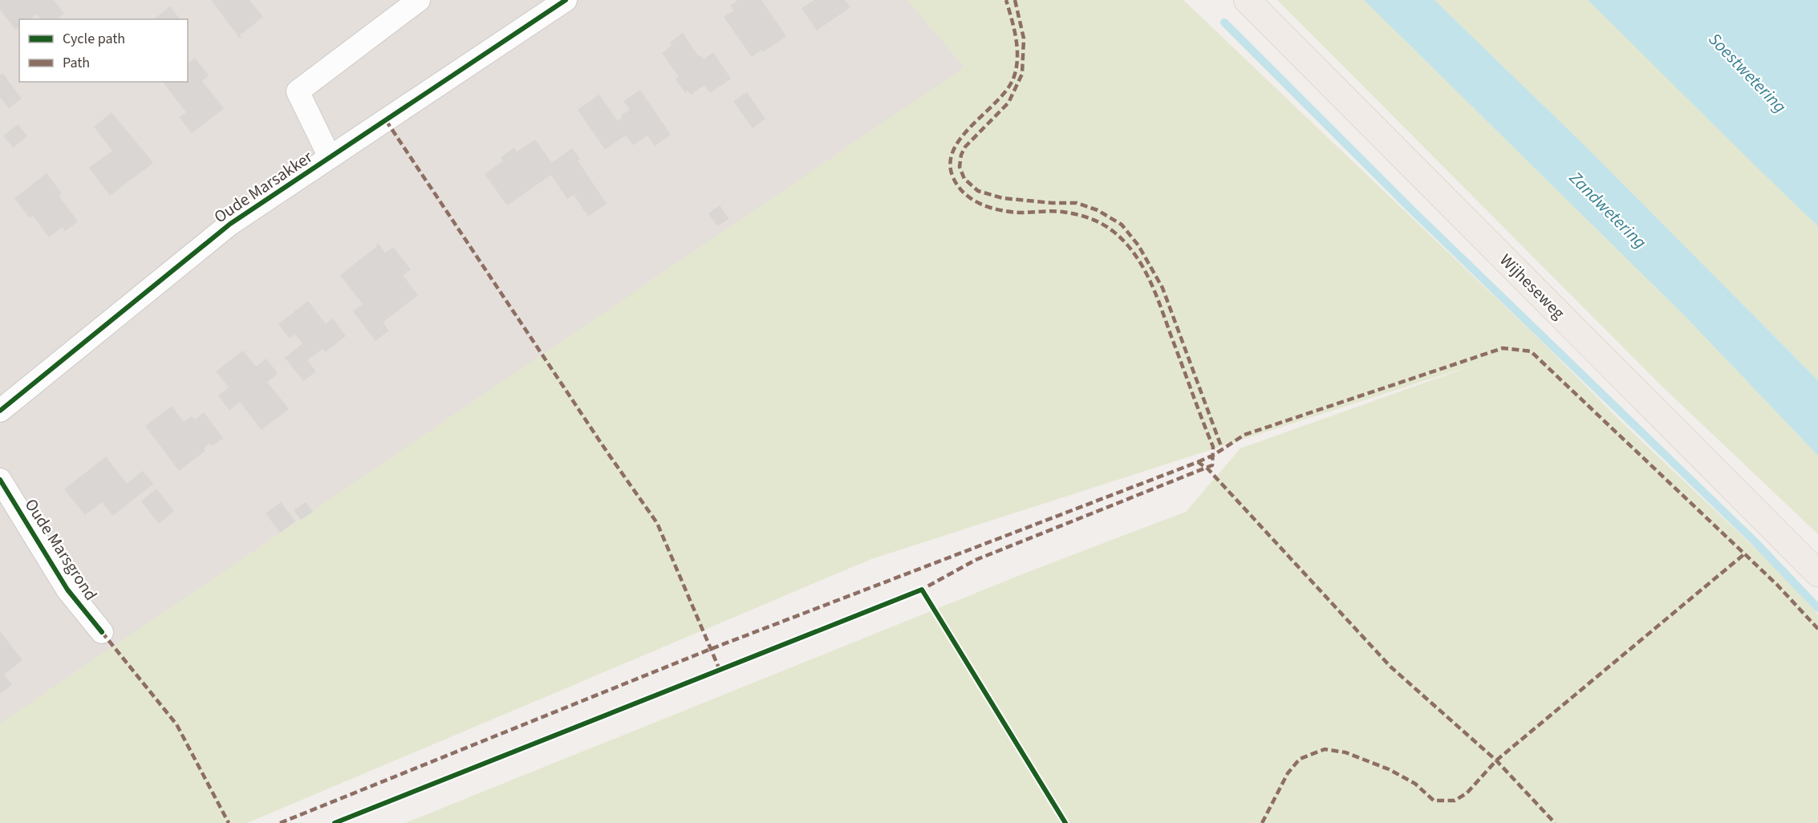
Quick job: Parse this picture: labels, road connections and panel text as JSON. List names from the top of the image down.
{
  "streets": {
    "main road": ["Wijheseweg"],
    "street": ["Oude Marsakker", "Oude Marsgrond"]
  },
  "water": ["Soestwetering", "Zandwetering"],
  "legend": ["Cycle path", "Path"]
}
